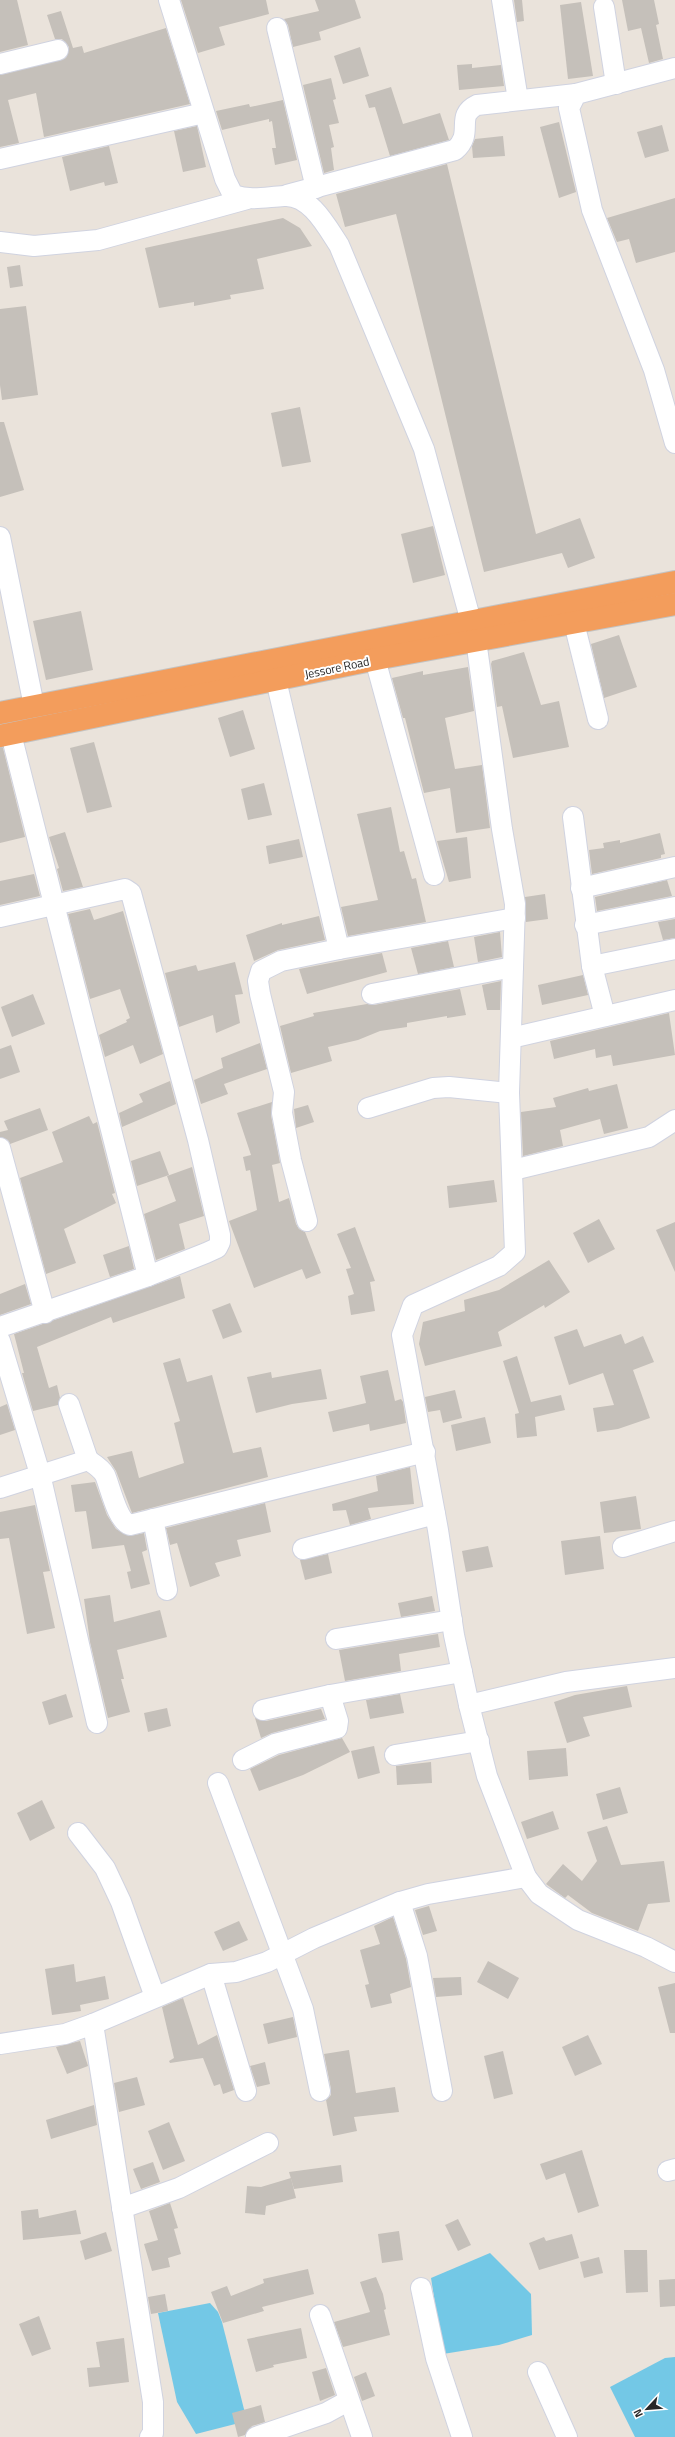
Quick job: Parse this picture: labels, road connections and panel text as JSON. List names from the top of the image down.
{
  "streets": {
    "highway": ["Jessore Road"]
  },
  "north": "bottom left"
}
